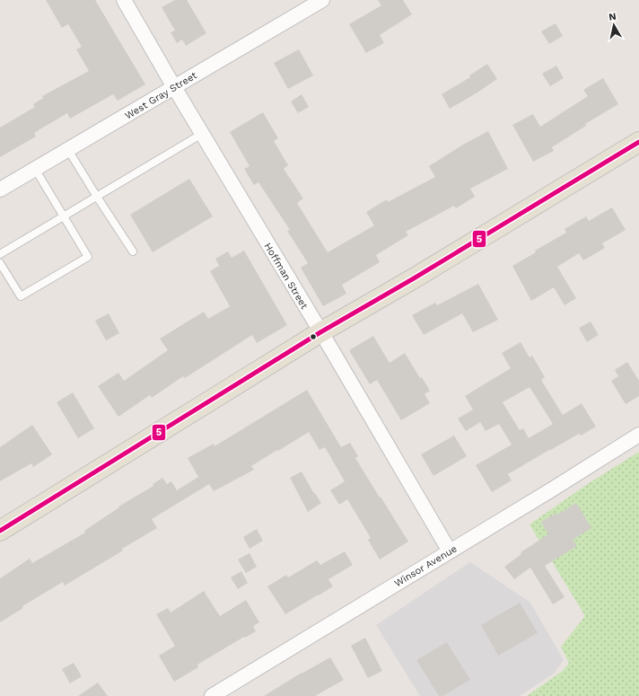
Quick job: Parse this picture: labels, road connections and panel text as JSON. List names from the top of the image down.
{
  "streets": {
    "street": ["West Gray Street", "Hoffman Street", "Winsor Avenue"]
  },
  "crossings": [
    ["West Gray Street", "Hoffman Street"],
    ["Hoffman Street", "Winsor Avenue"]
  ],
  "lines": ["transit line 5"],
  "north": "top"
}
